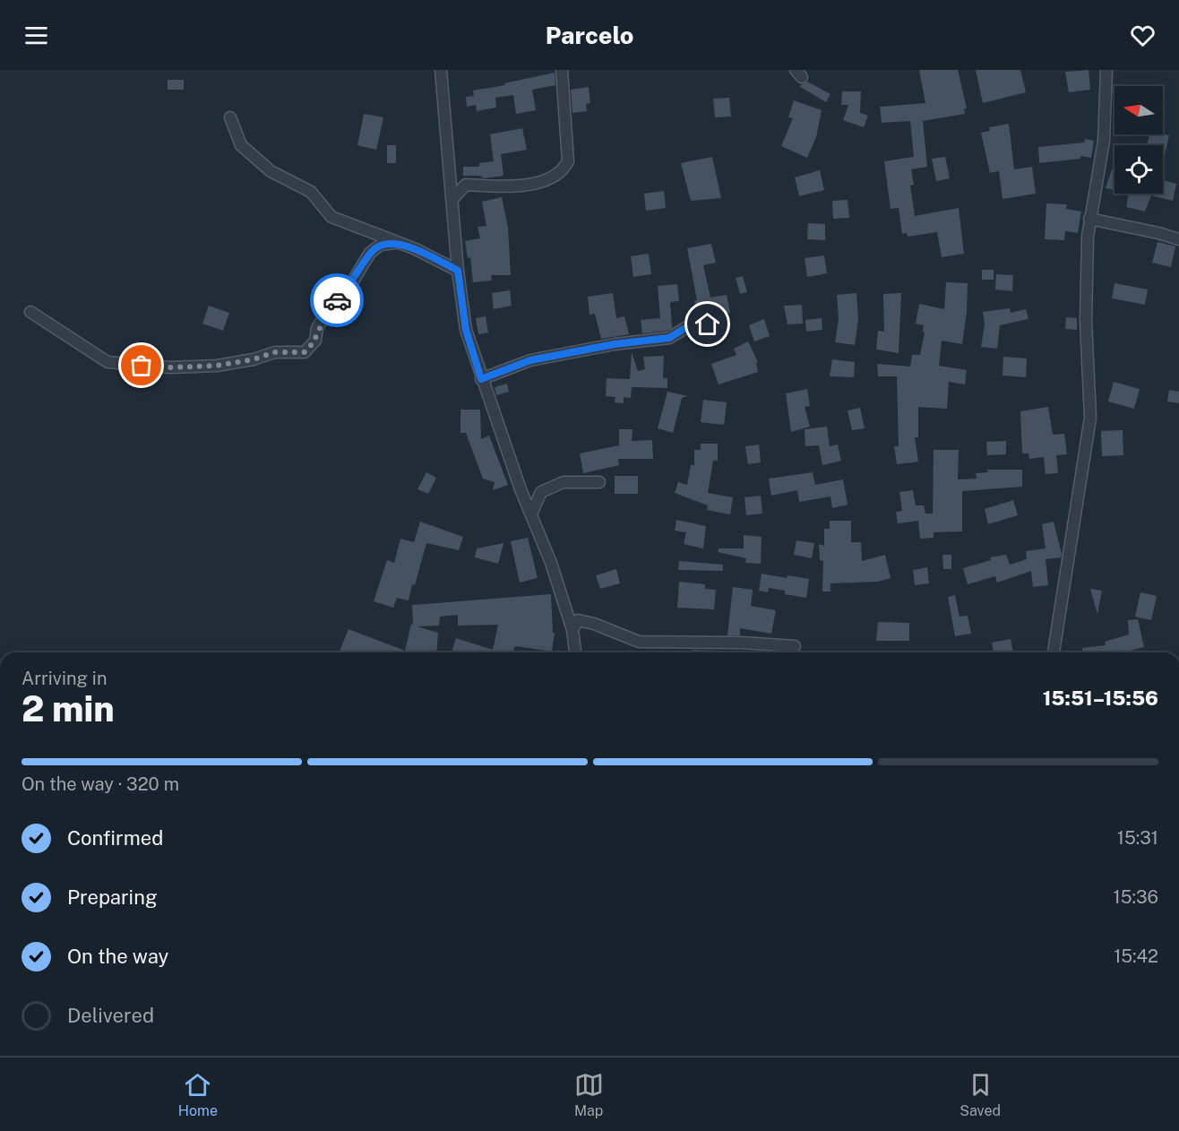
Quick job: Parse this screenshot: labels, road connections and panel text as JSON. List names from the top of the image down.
{
  "north": "left",
  "page": {
    "header": "Parcelo",
    "heading": ["2 min", "Arriving in", "15:51–15:56"],
    "bar": "On the way · 320 m",
    "list": [
      ["Confirmed", "15:31"],
      ["Preparing", "15:36"],
      ["On the way", "15:42"],
      "Delivered"
    ],
    "tabs": ["Home", "Map", "Saved"]
  }
}
